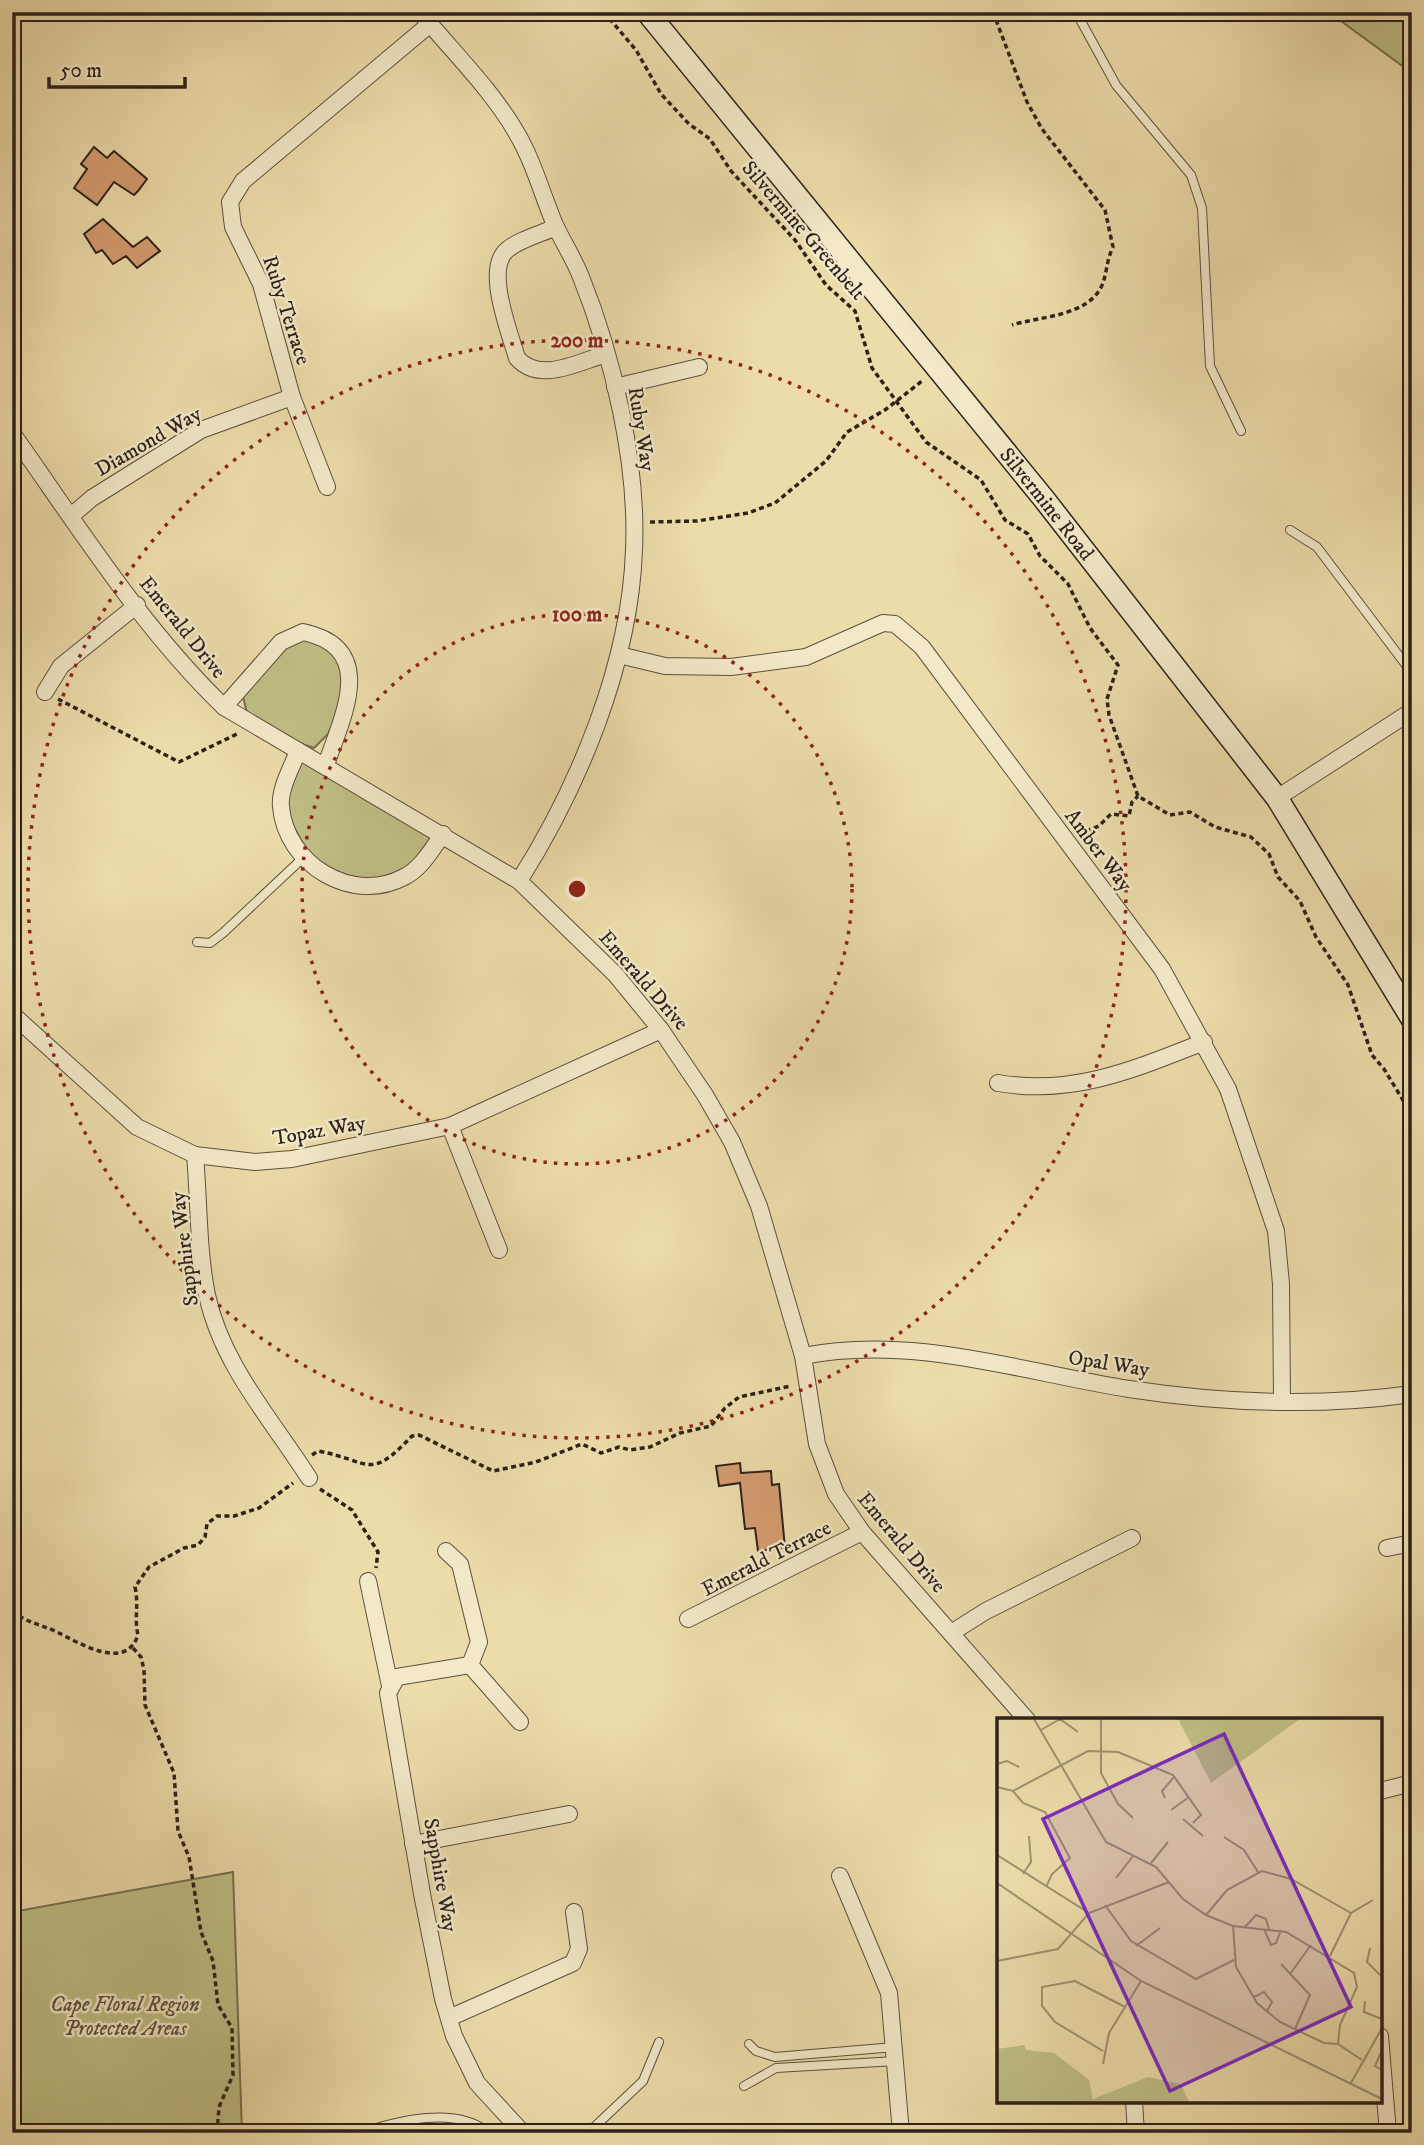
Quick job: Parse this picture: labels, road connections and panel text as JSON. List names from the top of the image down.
{
  "streets": {
    "street": [
      "Ruby Terrace",
      "Ruby Way",
      "Diamond Way",
      "Silvermine Road",
      "Emerald Drive",
      "Amber Way",
      "Topaz Way",
      "Sapphire Way",
      "Opal Way",
      "Emerald Terrace"
    ],
    "path": ["Silvermine Greenbelt"]
  },
  "crossings": [
    ["Ruby Terrace", "Ruby Way"],
    ["Ruby Terrace", "Diamond Way"],
    ["Ruby Way", "Emerald Drive"],
    ["Ruby Way", "Amber Way"],
    ["Diamond Way", "Emerald Drive"],
    ["Emerald Drive", "Topaz Way"],
    ["Emerald Drive", "Opal Way"],
    ["Emerald Drive", "Emerald Terrace"],
    ["Amber Way", "Opal Way"],
    ["Topaz Way", "Sapphire Way"]
  ],
  "parks": ["Cape Floral Region Protected Areas"],
  "scale_bar": "50 m",
  "rings": ["200 m", "100 m"]
}
